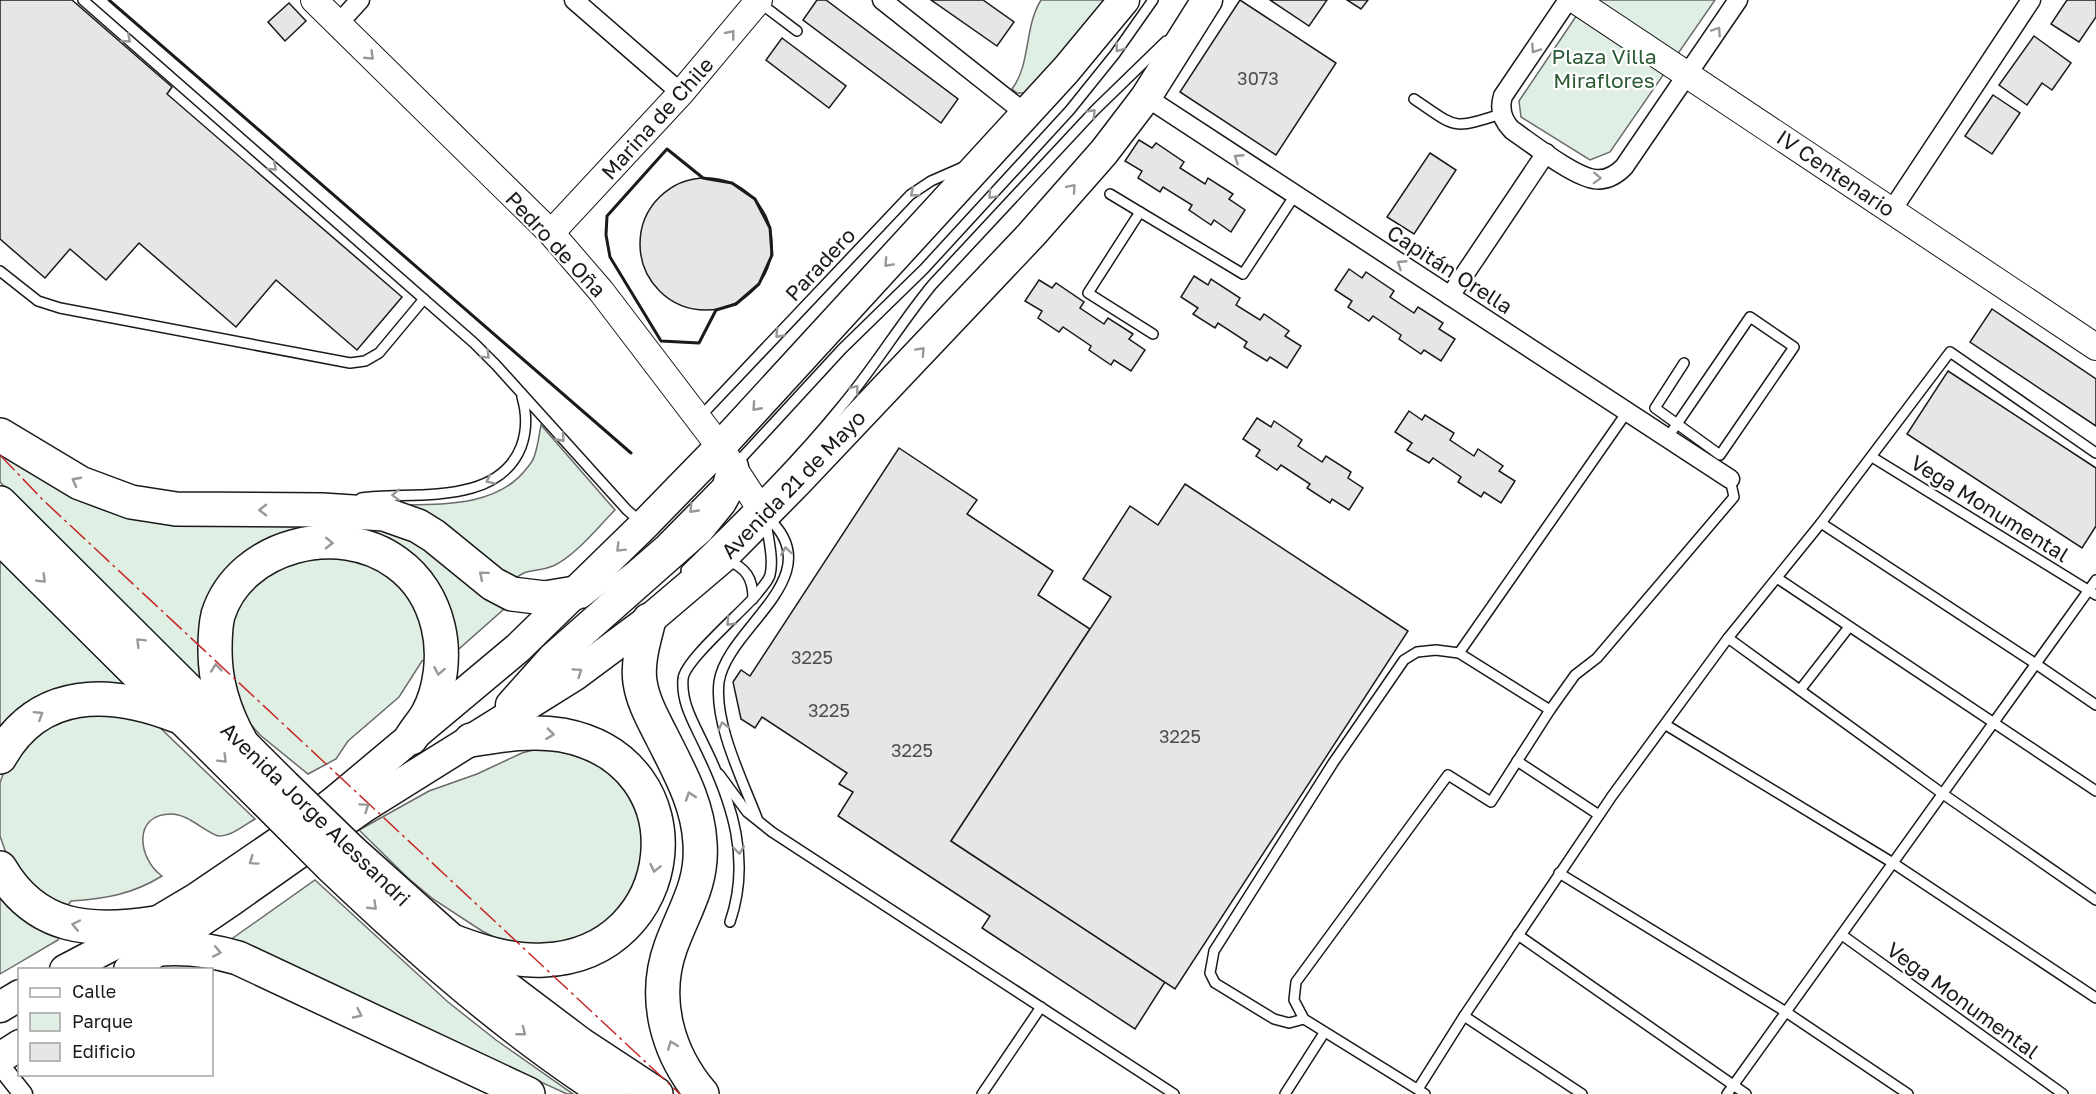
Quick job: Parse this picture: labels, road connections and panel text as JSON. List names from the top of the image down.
{
  "streets": {
    "highway": ["Avenida Jorge Alessandri"],
    "main road": ["Avenida 21 de Mayo"],
    "street": [
      "Marina de Chile",
      "IV Centenario",
      "Pedro de Oña",
      "Capitán Orella"
    ],
    "lane": ["Paradero", "Vega Monumental"]
  },
  "crossings": [
    ["Marina de Chile", "Pedro de Oña"],
    ["Pedro de Oña", "Paradero"],
    ["Pedro de Oña", "Avenida 21 de Mayo"],
    ["Capitán Orella", "Avenida 21 de Mayo"]
  ],
  "one_way": ["Marina de Chile", "Capitán Orella"],
  "parks": ["Plaza Villa Miraflores"],
  "house_numbers": [
    "3073",
    "3225",
    "3225",
    "3225",
    "3225"
  ],
  "legend": ["Calle", "Parque", "Edificio"]
}
